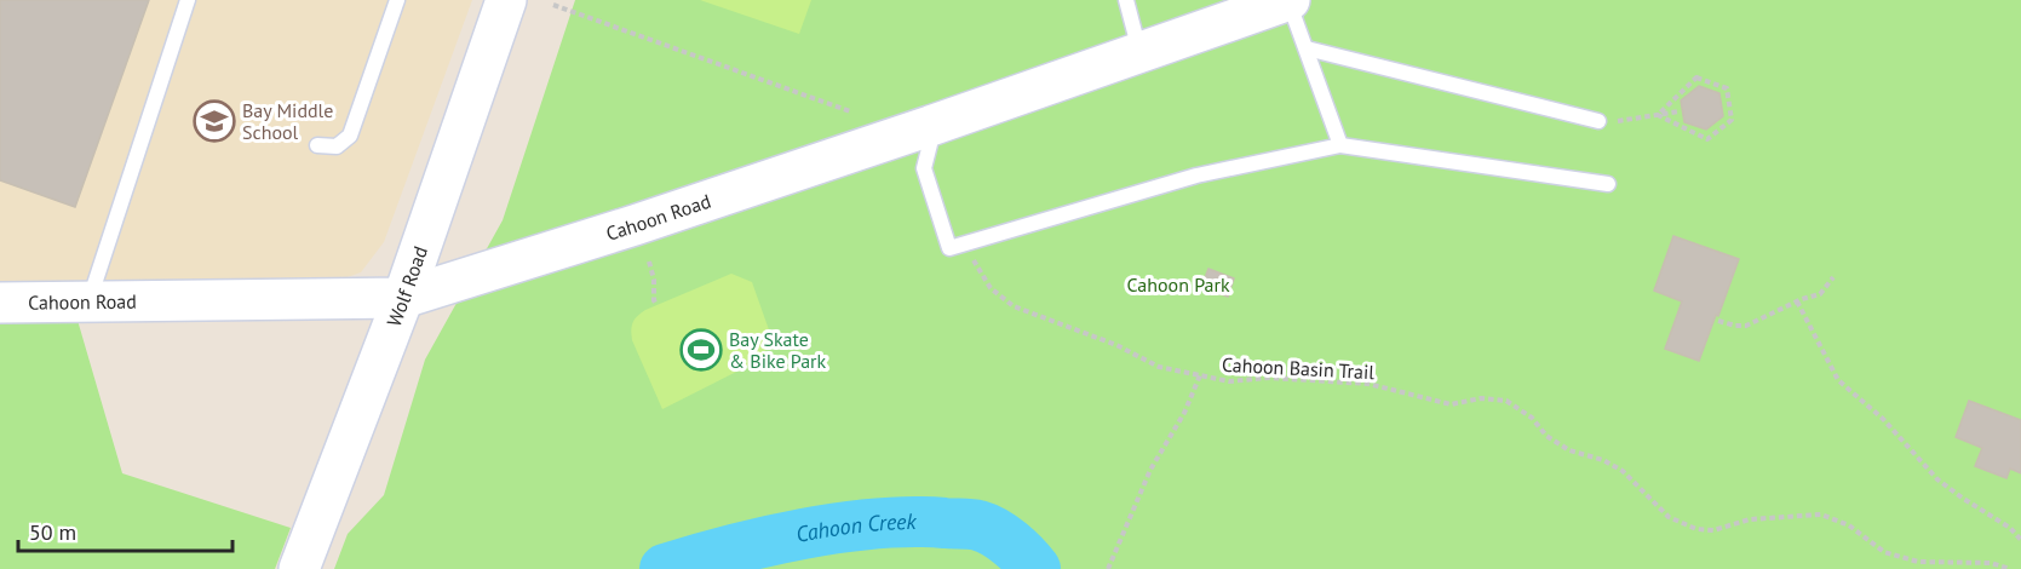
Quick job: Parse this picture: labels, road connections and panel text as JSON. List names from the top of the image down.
{
  "streets": {
    "street": ["Cahoon Road", "Wolf Road"],
    "path": ["Cahoon Basin Trail"]
  },
  "crossings": [
    ["Cahoon Road", "Wolf Road"]
  ],
  "water": ["Cahoon Creek"],
  "parks": ["Cahoon Park"],
  "places": {
    "school or university": ["Bay Middle School"],
    "sports": ["Bay Skate & Bike Park"]
  },
  "scale_bar": "50 m"
}
